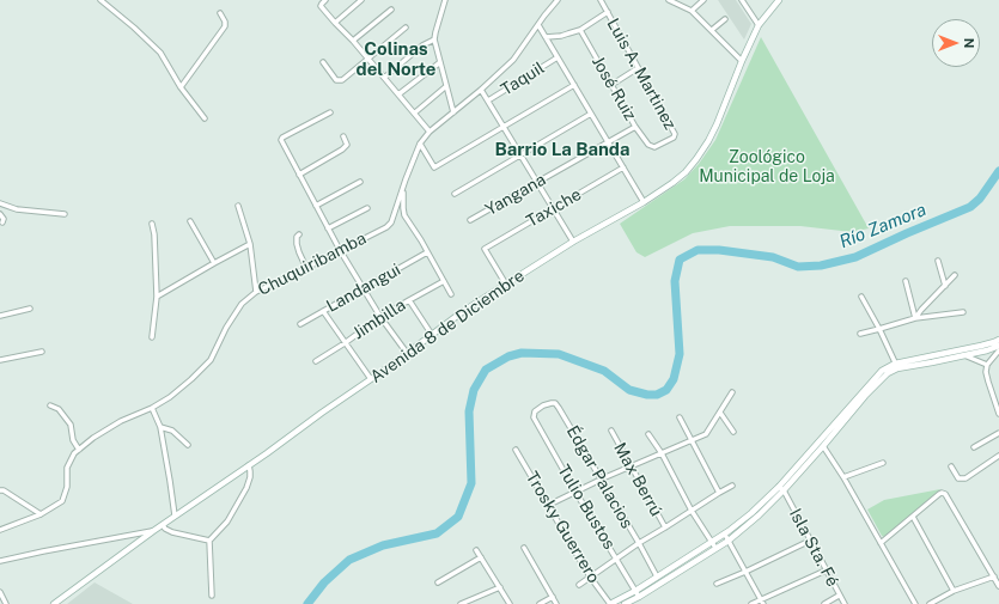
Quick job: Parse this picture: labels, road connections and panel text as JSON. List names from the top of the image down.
{
  "streets": {
    "main road": ["Avenida 8 de Diciembre"],
    "street": [
      "Luis A. Martinez",
      "Taquil",
      "José Ruiz",
      "Yangana",
      "Taxiche",
      "Chuquiribamba",
      "Landangui",
      "Jimbilla",
      "Édgar Palacios",
      "Max Berrú",
      "Tulio Bustos",
      "Trosky Guerrero",
      "Isla Sta. Fé"
    ]
  },
  "crossings": [
    ["Luis A. Martinez", "José Ruiz"],
    ["José Ruiz", "Yangana"],
    ["Taxiche", "Avenida 8 de Diciembre"],
    ["Édgar Palacios", "Tulio Bustos"]
  ],
  "districts": ["Colinas del Norte", "Barrio La Banda"],
  "water": ["Río Zamora"],
  "parks": ["Zoológico Municipal de Loja"],
  "north": "right"
}
